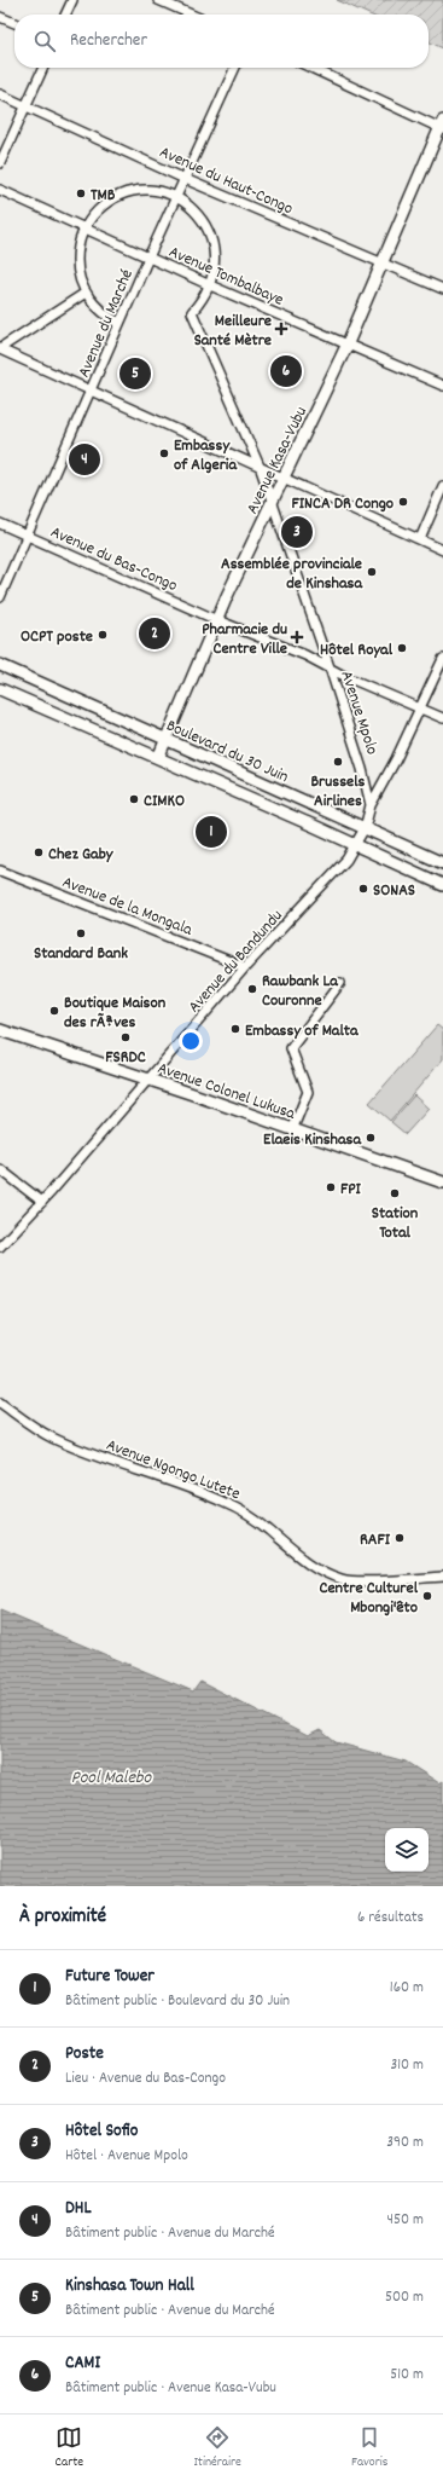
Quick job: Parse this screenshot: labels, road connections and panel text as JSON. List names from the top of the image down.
{
  "streets": {
    "main road": ["Avenue Kasa-Vubu", "Boulevard du 30 Juin", "Avenue Colonel Lukusa"],
    "street": [
      "Avenue du Haut-Congo",
      "Avenue Tombalbaye",
      "Avenue du Marché",
      "Avenue du Bas-Congo",
      "Avenue Mpolo",
      "Avenue de la Mongala",
      "Avenue du Bandundu",
      "Avenue Ngongo Lutete"
    ]
  },
  "crossings": [
    ["Avenue du Haut-Congo", "Avenue du Marché"],
    ["Avenue du Haut-Congo", "Avenue Kasa-Vubu"],
    ["Avenue Tombalbaye", "Avenue du Marché"],
    ["Avenue Tombalbaye", "Avenue Kasa-Vubu"],
    ["Avenue Tombalbaye", "Avenue Mpolo"],
    ["Avenue du Marché", "Avenue du Bas-Congo"],
    ["Avenue Kasa-Vubu", "Avenue du Bas-Congo"],
    ["Avenue Kasa-Vubu", "Avenue Mpolo"],
    ["Avenue Kasa-Vubu", "Boulevard du 30 Juin"],
    ["Avenue du Bas-Congo", "Avenue Mpolo"],
    ["Avenue Mpolo", "Boulevard du 30 Juin"],
    ["Avenue Mpolo", "Avenue du Bandundu"],
    ["Boulevard du 30 Juin", "Avenue du Bandundu"],
    ["Avenue de la Mongala", "Avenue du Bandundu"],
    ["Avenue du Bandundu", "Avenue Colonel Lukusa"]
  ],
  "water": ["Pool Malebo"],
  "places": {
    "other": [
      "TMB",
      "Embassy of Algeria",
      "FINCA DR Congo",
      "Assemblée provinciale de Kinshasa",
      "OCPT poste",
      "Hôtel Royal",
      "Brussels Airlines",
      "CIMKO",
      "Chez Gaby",
      "SONAS",
      "Standard Bank",
      "Rawbank La Couronne",
      "Boutique Maison des rÃªves",
      "Embassy of Malta",
      "FSRDC",
      "Elaeis Kinshasa",
      "FPI",
      "Station Total",
      "RAFI",
      "Centre Culturel Mbongi'êto"
    ],
    "health": ["Meilleure Santé Mètre", "Pharmacie du Centre Ville"]
  },
  "page": {
    "search": "Rechercher",
    "pins": [
      "6",
      "5",
      "4",
      "3",
      "2",
      "1"
    ],
    "heading": ["À proximité", "6 résultats"],
    "list": [
      {
        "mark": "1",
        "name": "Future Tower",
        "note": "Bâtiment public · Boulevard du 30 Juin",
        "value": "160 m"
      },
      {
        "mark": "2",
        "name": "Poste",
        "note": "Lieu · Avenue du Bas-Congo",
        "value": "310 m"
      },
      {
        "mark": "3",
        "name": "Hôtel Sofio",
        "note": "Hôtel · Avenue Mpolo",
        "value": "390 m"
      },
      {
        "mark": "4",
        "name": "DHL",
        "note": "Bâtiment public · Avenue du Marché",
        "value": "450 m"
      },
      {
        "mark": "5",
        "name": "Kinshasa Town Hall",
        "note": "Bâtiment public · Avenue du Marché",
        "value": "500 m"
      },
      {
        "mark": "6",
        "name": "CAMI",
        "note": "Bâtiment public · Avenue Kasa-Vubu",
        "value": "510 m"
      }
    ],
    "nav": ["Carte", "Itinéraire", "Favoris"]
  }
}
